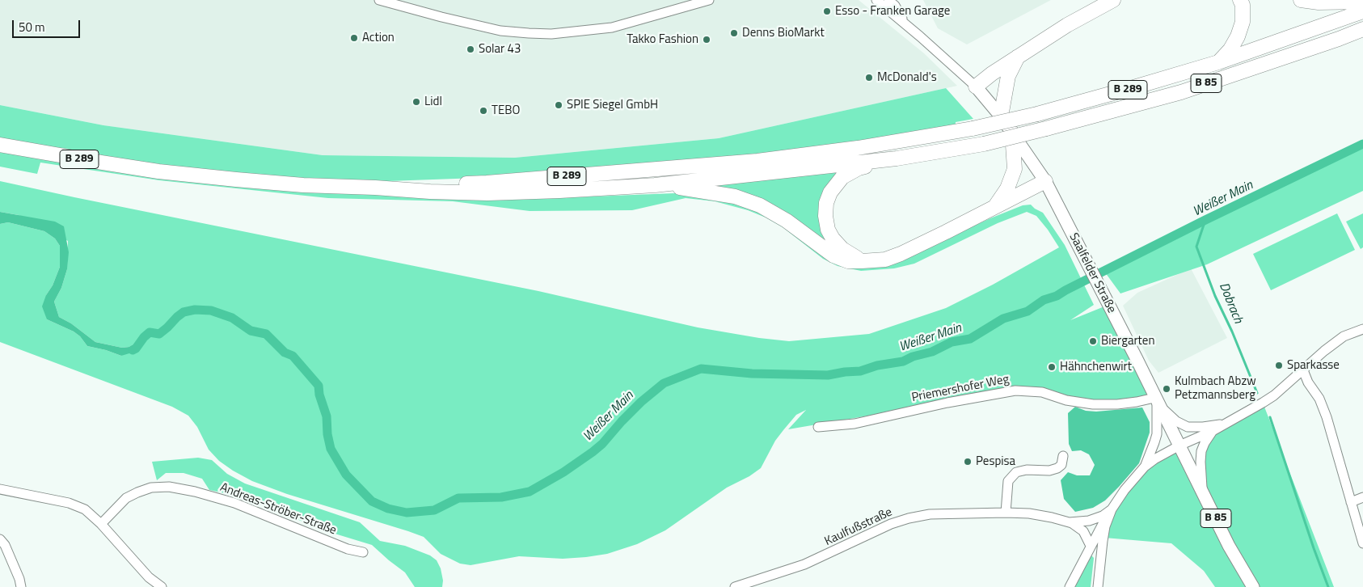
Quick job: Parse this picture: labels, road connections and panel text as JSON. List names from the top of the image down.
{
  "streets": {
    "highway": ["B 85", "B 289"],
    "main road": ["Saalfelder Straße"],
    "street": ["Priemershofer Weg", "Andreas-Ströber-Straße", "Kaulfußstraße"]
  },
  "crossings": [
    ["B 85", "B 289"],
    ["Saalfelder Straße", "Priemershofer Weg"]
  ],
  "water": ["Weißer Main", "Dobrach"],
  "places": [
    "Esso - Franken Garage",
    "Denns BioMarkt",
    "Action",
    "Takko Fashion",
    "Solar 43",
    "McDonald's",
    "Lidl",
    "SPIE Siegel GmbH",
    "TEBO",
    "Biergarten",
    "Sparkasse",
    "Hähnchenwirt",
    "Kulmbach Abzw Petzmannsberg",
    "Pespisa"
  ],
  "scale_bar": "50 m"
}
